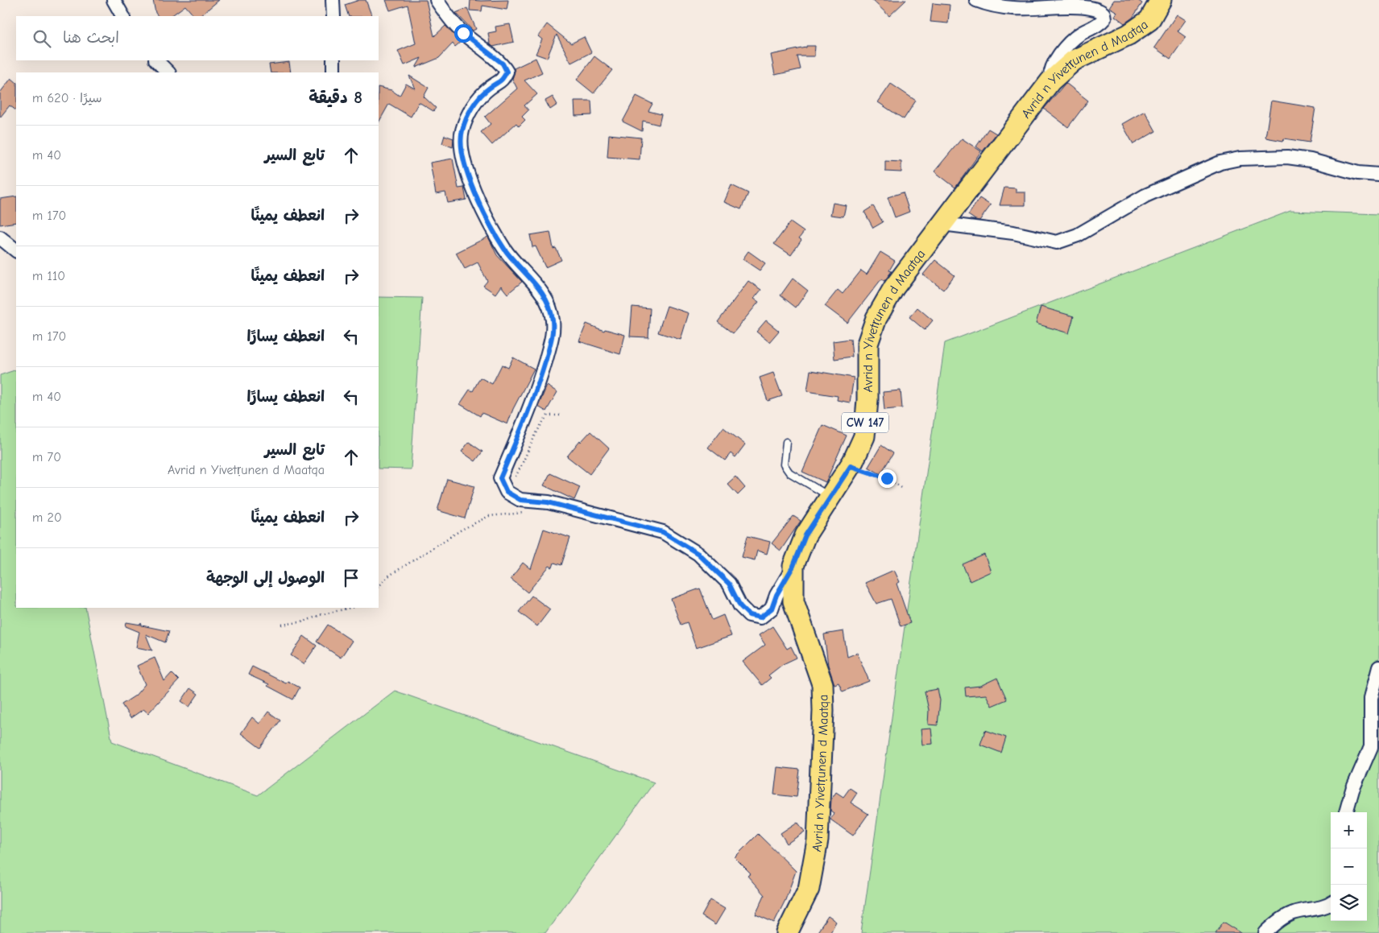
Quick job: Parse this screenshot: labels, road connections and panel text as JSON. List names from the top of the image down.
{
  "streets": {
    "main road": ["Avrid n Yivetṛunen d Maatqa", "CW 147"]
  },
  "page": {
    "search": "ابحث هنا",
    "heading": ["8 دقيقة", "سيرًا · 620 m"],
    "list": [
      ["تابع السير", "40 m"],
      ["انعطف يمينًا", "170 m"],
      ["انعطف يمينًا", "110 m"],
      ["انعطف يسارًا", "170 m"],
      ["انعطف يسارًا", "40 m"],
      ["تابع السير", "Avrid n Yivetṛunen d Maatqa", "70 m"],
      ["انعطف يمينًا", "20 m"],
      "الوصول إلى الوجهة"
    ],
    "map_buttons": ["+", "−"]
  }
}
